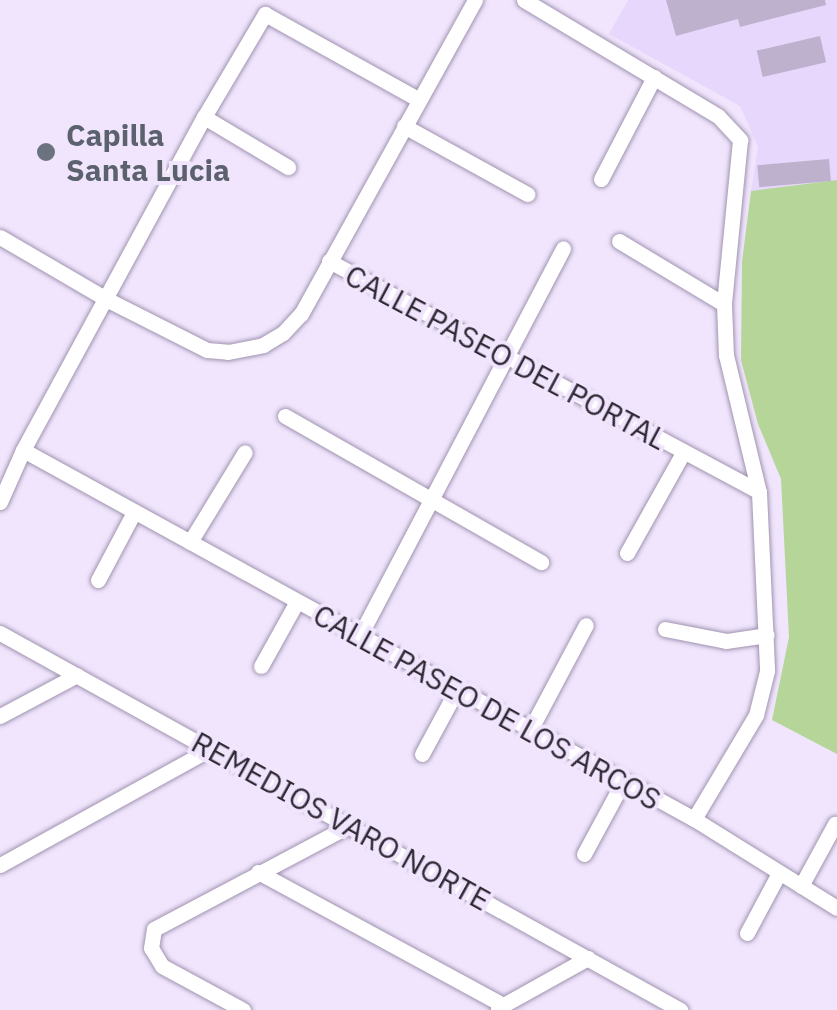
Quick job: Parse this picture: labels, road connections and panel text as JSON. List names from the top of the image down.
{
  "streets": {
    "street": ["CALLE PASEO DEL PORTAL", "CALLE PASEO DE LOS ARCOS", "REMEDIOS VARO NORTE"]
  },
  "places": ["Capilla Santa Lucia"]
}
